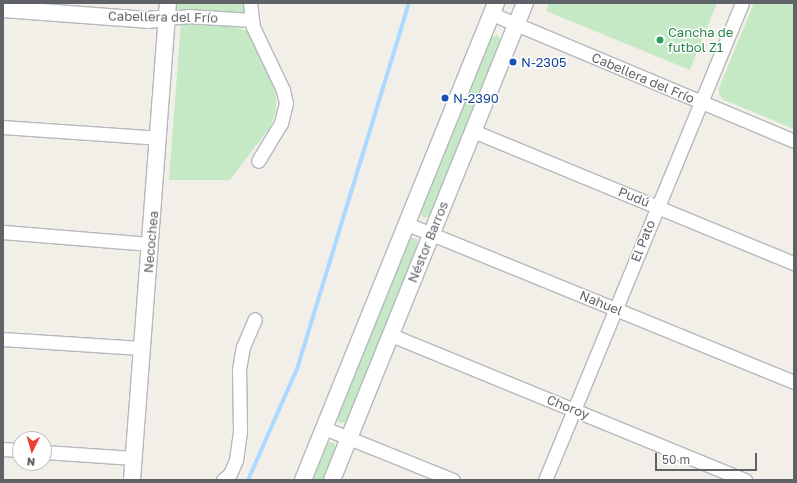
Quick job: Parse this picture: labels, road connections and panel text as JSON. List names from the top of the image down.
{
  "streets": {
    "street": [
      "Cabellera del Frío",
      "Pudú",
      "El Pato",
      "Necochea",
      "Néstor Barros",
      "Nahuel",
      "Choroy"
    ]
  },
  "crossings": [
    ["Cabellera del Frío", "El Pato"],
    ["Cabellera del Frío", "Necochea"],
    ["Cabellera del Frío", "Néstor Barros"],
    ["Pudú", "El Pato"],
    ["Pudú", "Néstor Barros"],
    ["El Pato", "Nahuel"],
    ["El Pato", "Choroy"],
    ["Néstor Barros", "Nahuel"],
    ["Néstor Barros", "Choroy"]
  ],
  "places": ["Cancha de futbol Z1", "N-2305", "N-2390"],
  "scale_bar": "50 m",
  "north": "bottom"
}
